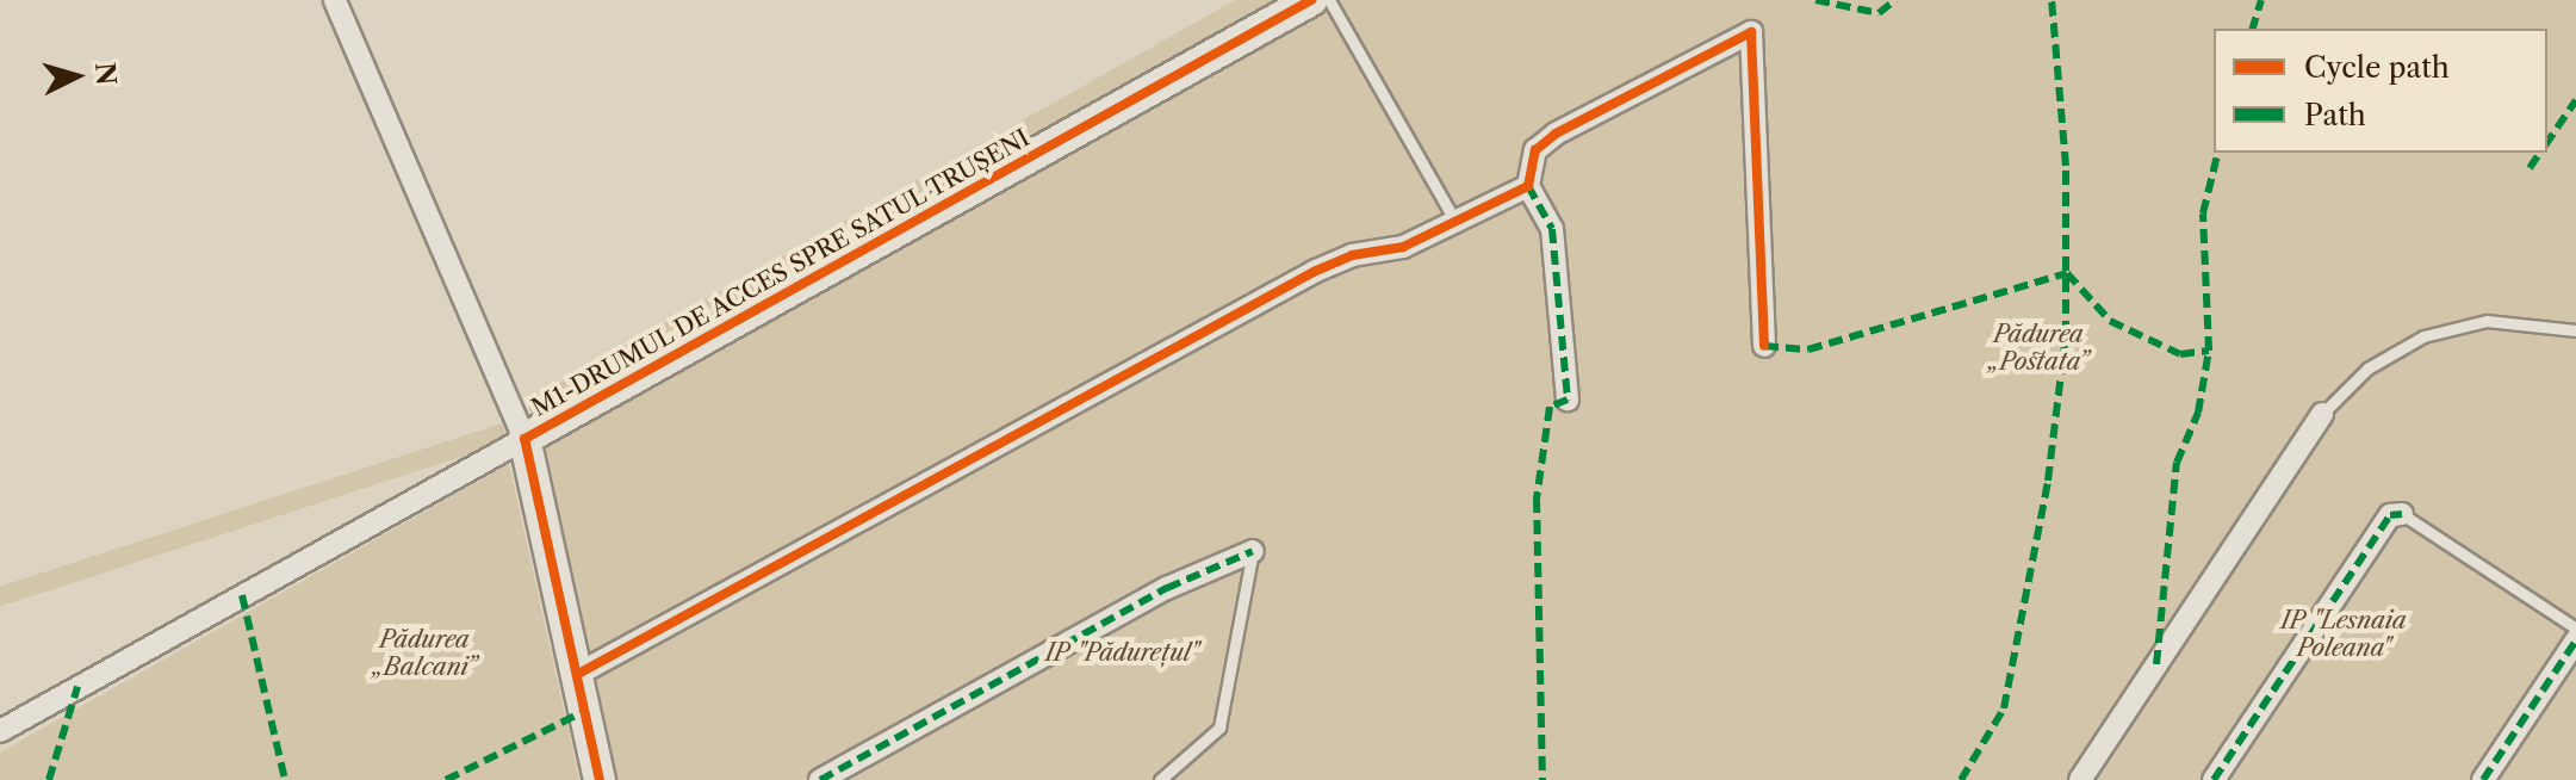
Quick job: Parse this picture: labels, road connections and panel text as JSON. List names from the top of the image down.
{
  "streets": {
    "street": ["M1-DRUMUL DE ACCES SPRE SATUL TRUȘENI"]
  },
  "parks": [
    "Pădurea „Postata”",
    "IP \"Lesnaia Poleana\"",
    "Pădurea „Balcani”",
    "IP \"Pădurețul\""
  ],
  "legend": ["Cycle path", "Path"],
  "north": "right"
}
